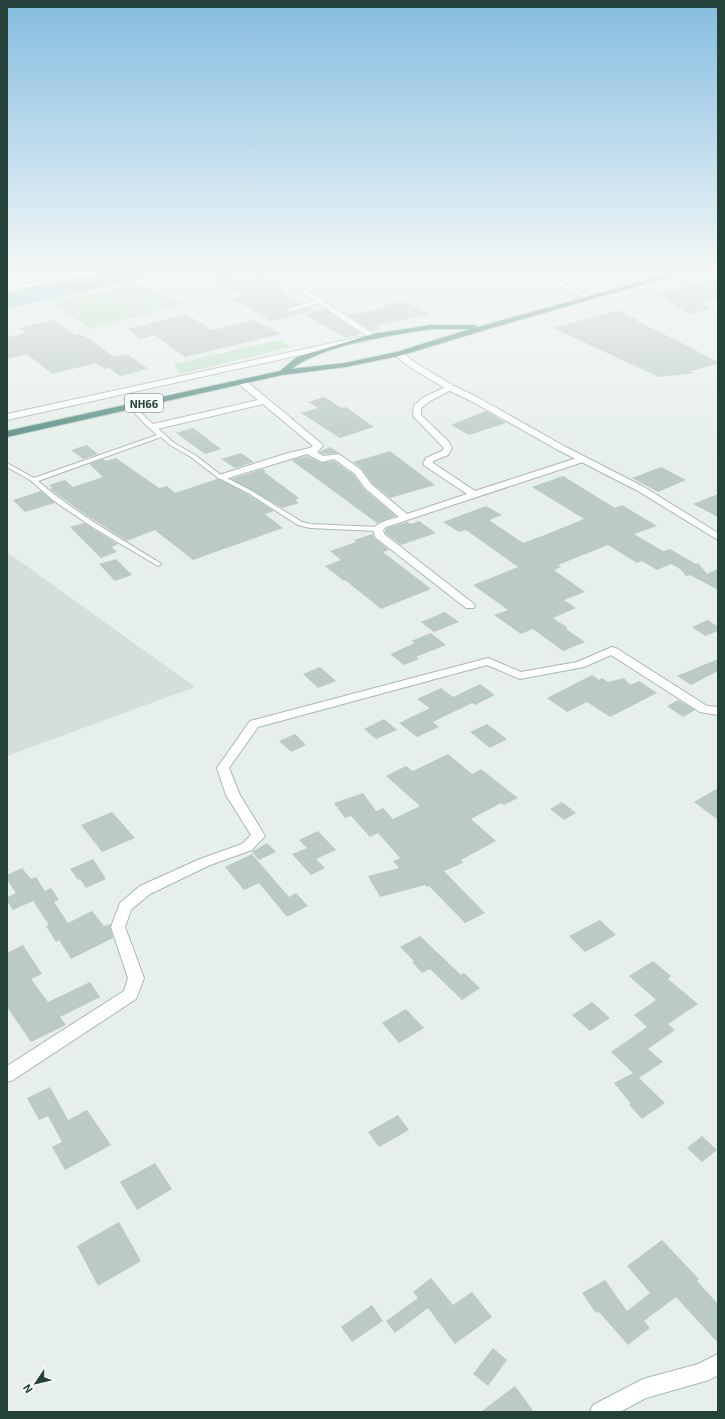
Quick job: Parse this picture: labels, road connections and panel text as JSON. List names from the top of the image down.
{
  "streets": {
    "highway": ["NH66"]
  },
  "north": "bottom left"
}
